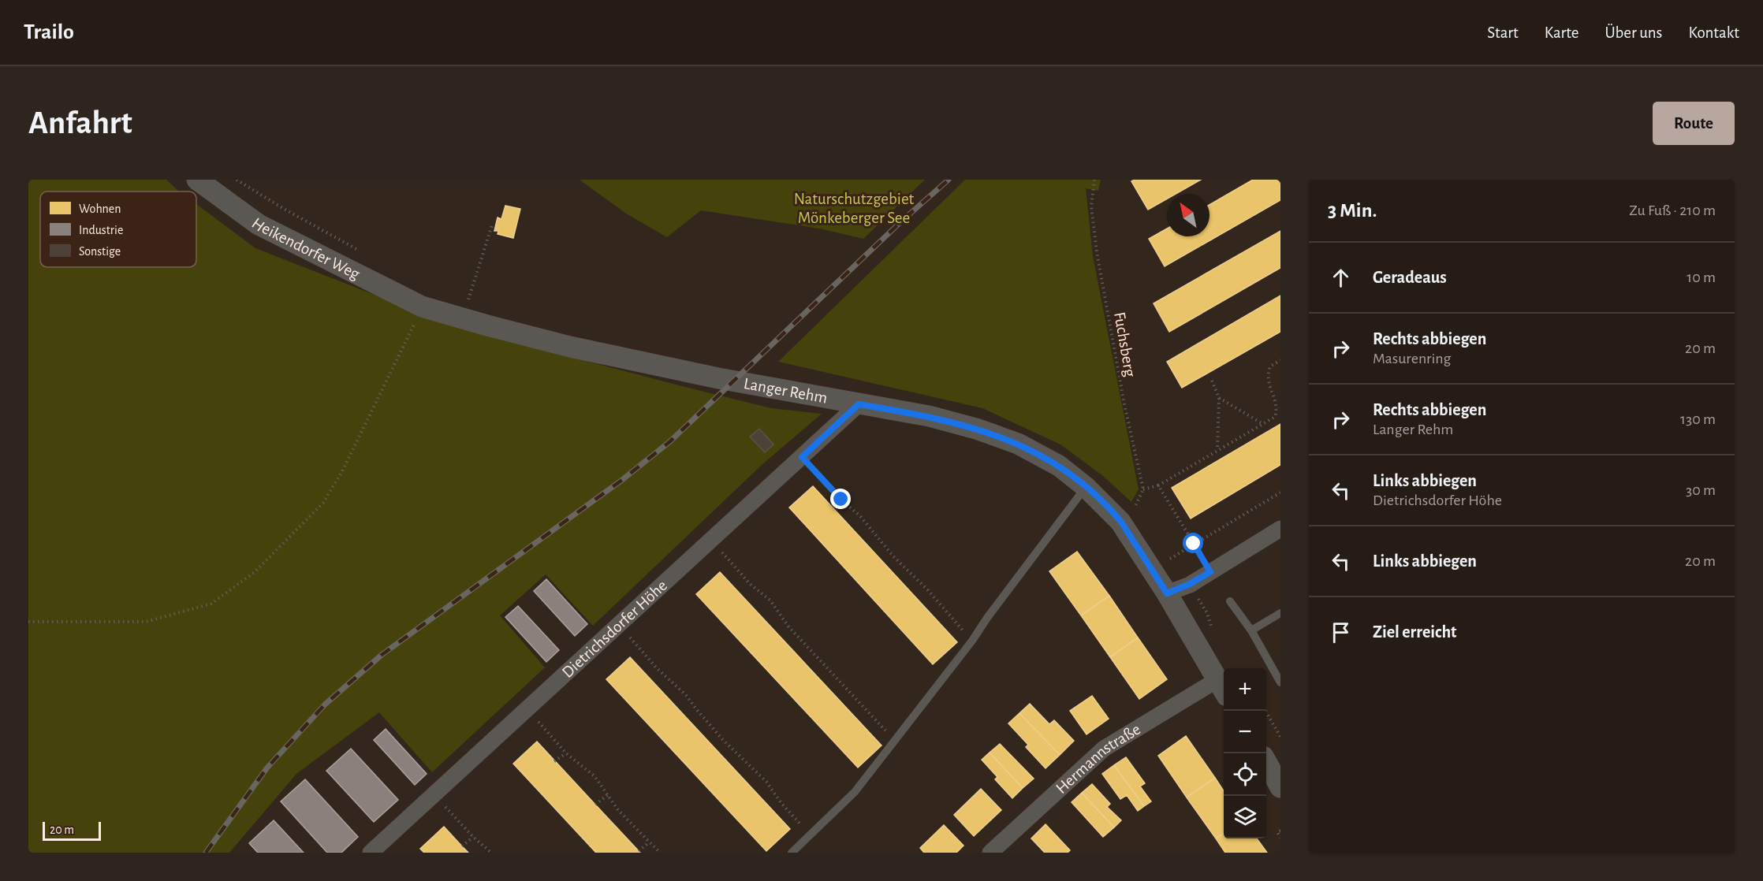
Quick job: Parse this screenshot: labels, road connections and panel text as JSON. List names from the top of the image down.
{
  "streets": {
    "street": [
      "Heikendorfer Weg",
      "Langer Rehm",
      "Dietrichsdorfer Höhe",
      "Hermannstraße"
    ],
    "path": ["Fuchsberg"]
  },
  "crossings": [
    ["Heikendorfer Weg", "Langer Rehm"],
    ["Langer Rehm", "Dietrichsdorfer Höhe"],
    ["Langer Rehm", "Hermannstraße"]
  ],
  "parks": ["Naturschutzgebiet Mönkeberger See"],
  "legend": ["Wohnen", "Industrie", "Sonstige"],
  "scale_bar": "20 m",
  "north": "top left",
  "page": {
    "header": "Trailo",
    "nav": [
      "Start",
      "Karte",
      "Über uns",
      "Kontakt"
    ],
    "buttons": "Route",
    "title": "Anfahrt",
    "heading": ["3 Min.", "Zu Fuß · 210 m"],
    "list": [
      ["Geradeaus", "10 m"],
      ["Rechts abbiegen", "Masurenring", "20 m"],
      ["Rechts abbiegen", "Langer Rehm", "130 m"],
      ["Links abbiegen", "Dietrichsdorfer Höhe", "30 m"],
      ["Links abbiegen", "20 m"],
      "Ziel erreicht"
    ],
    "map_buttons": ["+", "−"],
    "scale": "20 m"
  }
}
